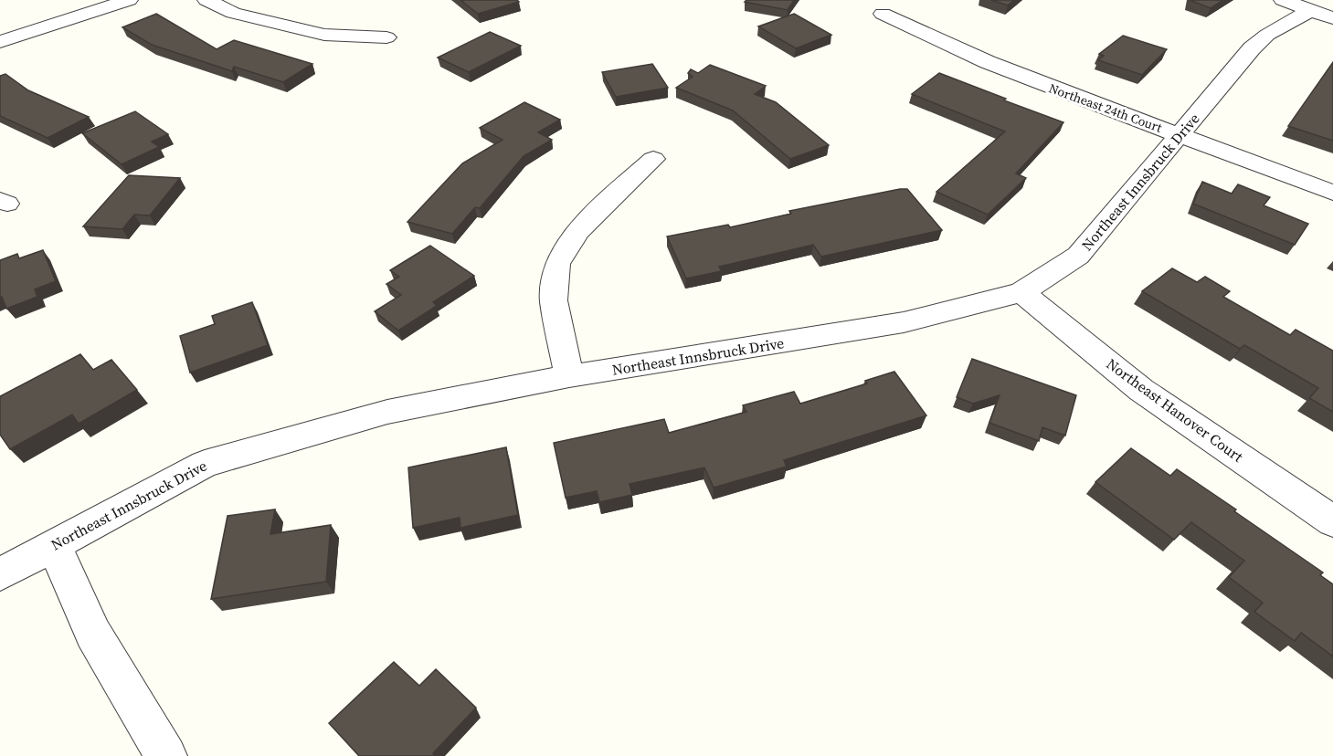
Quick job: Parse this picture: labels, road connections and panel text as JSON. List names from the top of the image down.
{
  "streets": {
    "street": ["Northeast 24th Court", "Northeast Innsbruck Drive", "Northeast Hanover Court"]
  },
  "crossings": [
    ["Northeast 24th Court", "Northeast Innsbruck Drive"],
    ["Northeast Innsbruck Drive", "Northeast Hanover Court"]
  ]
}
